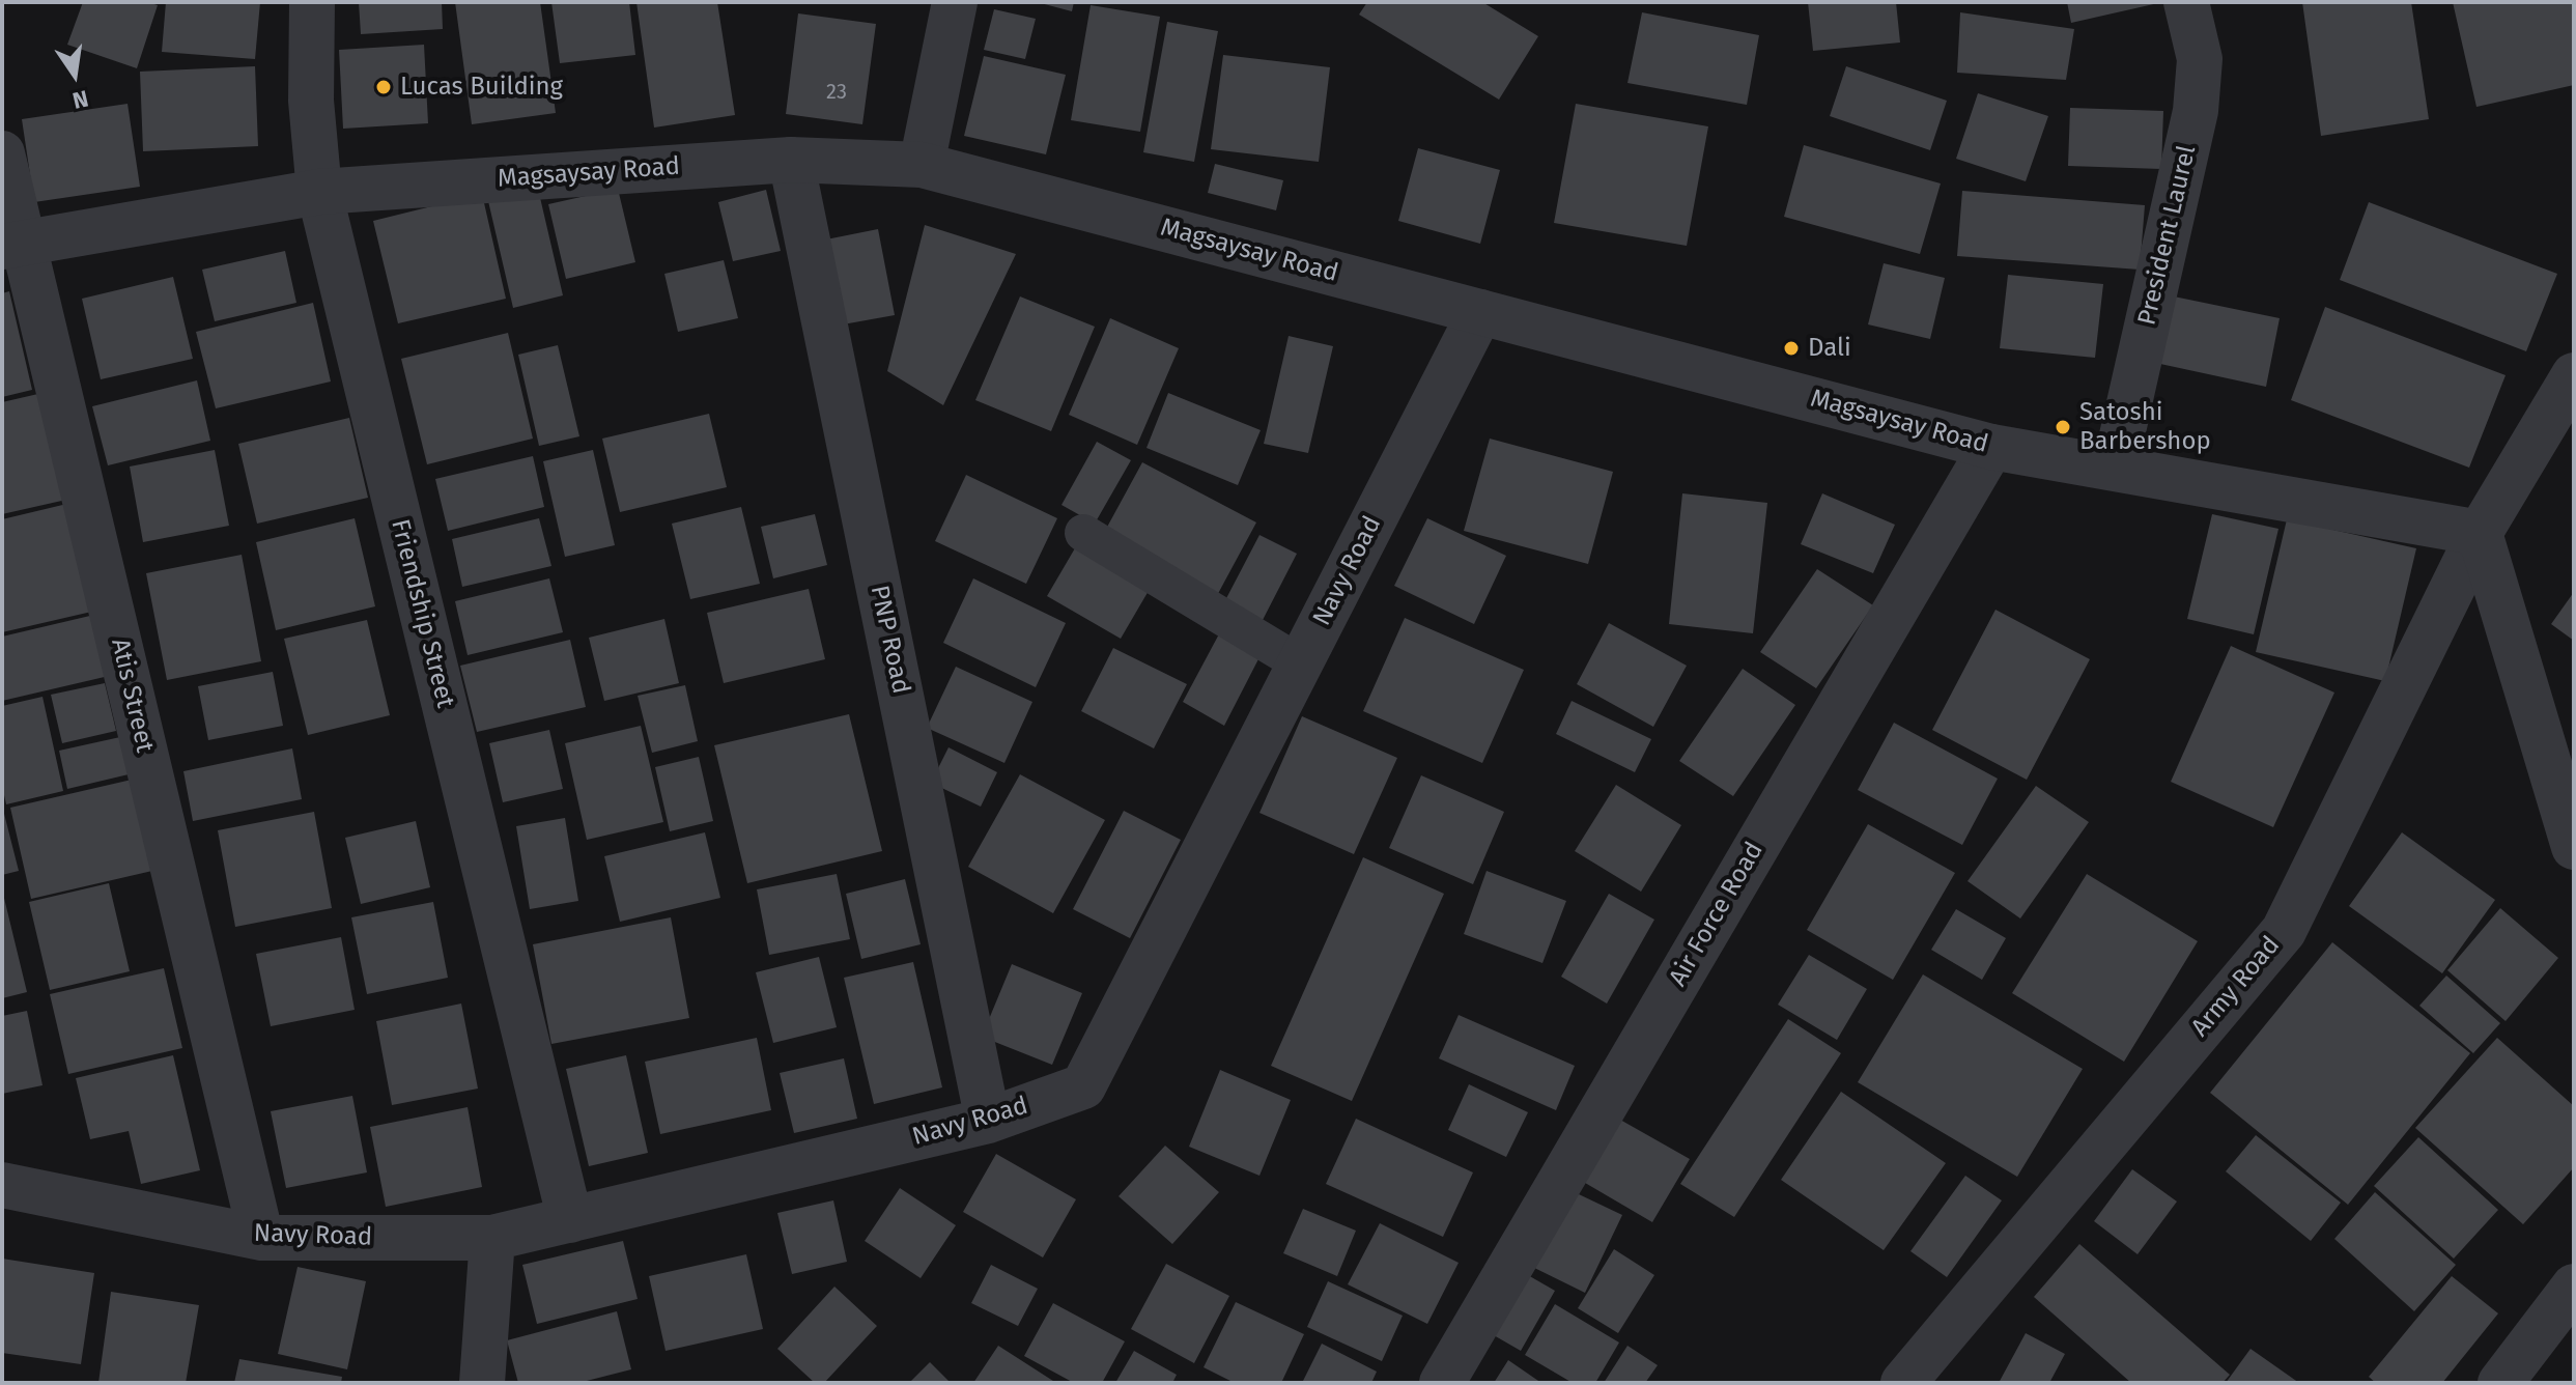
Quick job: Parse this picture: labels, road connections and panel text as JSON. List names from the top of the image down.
{
  "streets": {
    "street": [
      "Magsaysay Road",
      "President Laurel",
      "Navy Road",
      "Friendship Street",
      "PNP Road",
      "Atis Street",
      "Air Force Road",
      "Army Road"
    ]
  },
  "crossings": [
    ["Magsaysay Road", "President Laurel"],
    ["Magsaysay Road", "Navy Road"],
    ["Magsaysay Road", "Friendship Street"],
    ["Magsaysay Road", "PNP Road"],
    ["Magsaysay Road", "Atis Street"],
    ["Magsaysay Road", "Air Force Road"],
    ["Magsaysay Road", "Army Road"],
    ["Navy Road", "Friendship Street"],
    ["Navy Road", "PNP Road"],
    ["Navy Road", "Atis Street"]
  ],
  "places": ["Lucas Building", "Dali", "Satoshi Barbershop"],
  "house_numbers": ["23"],
  "north": "bottom"
}
